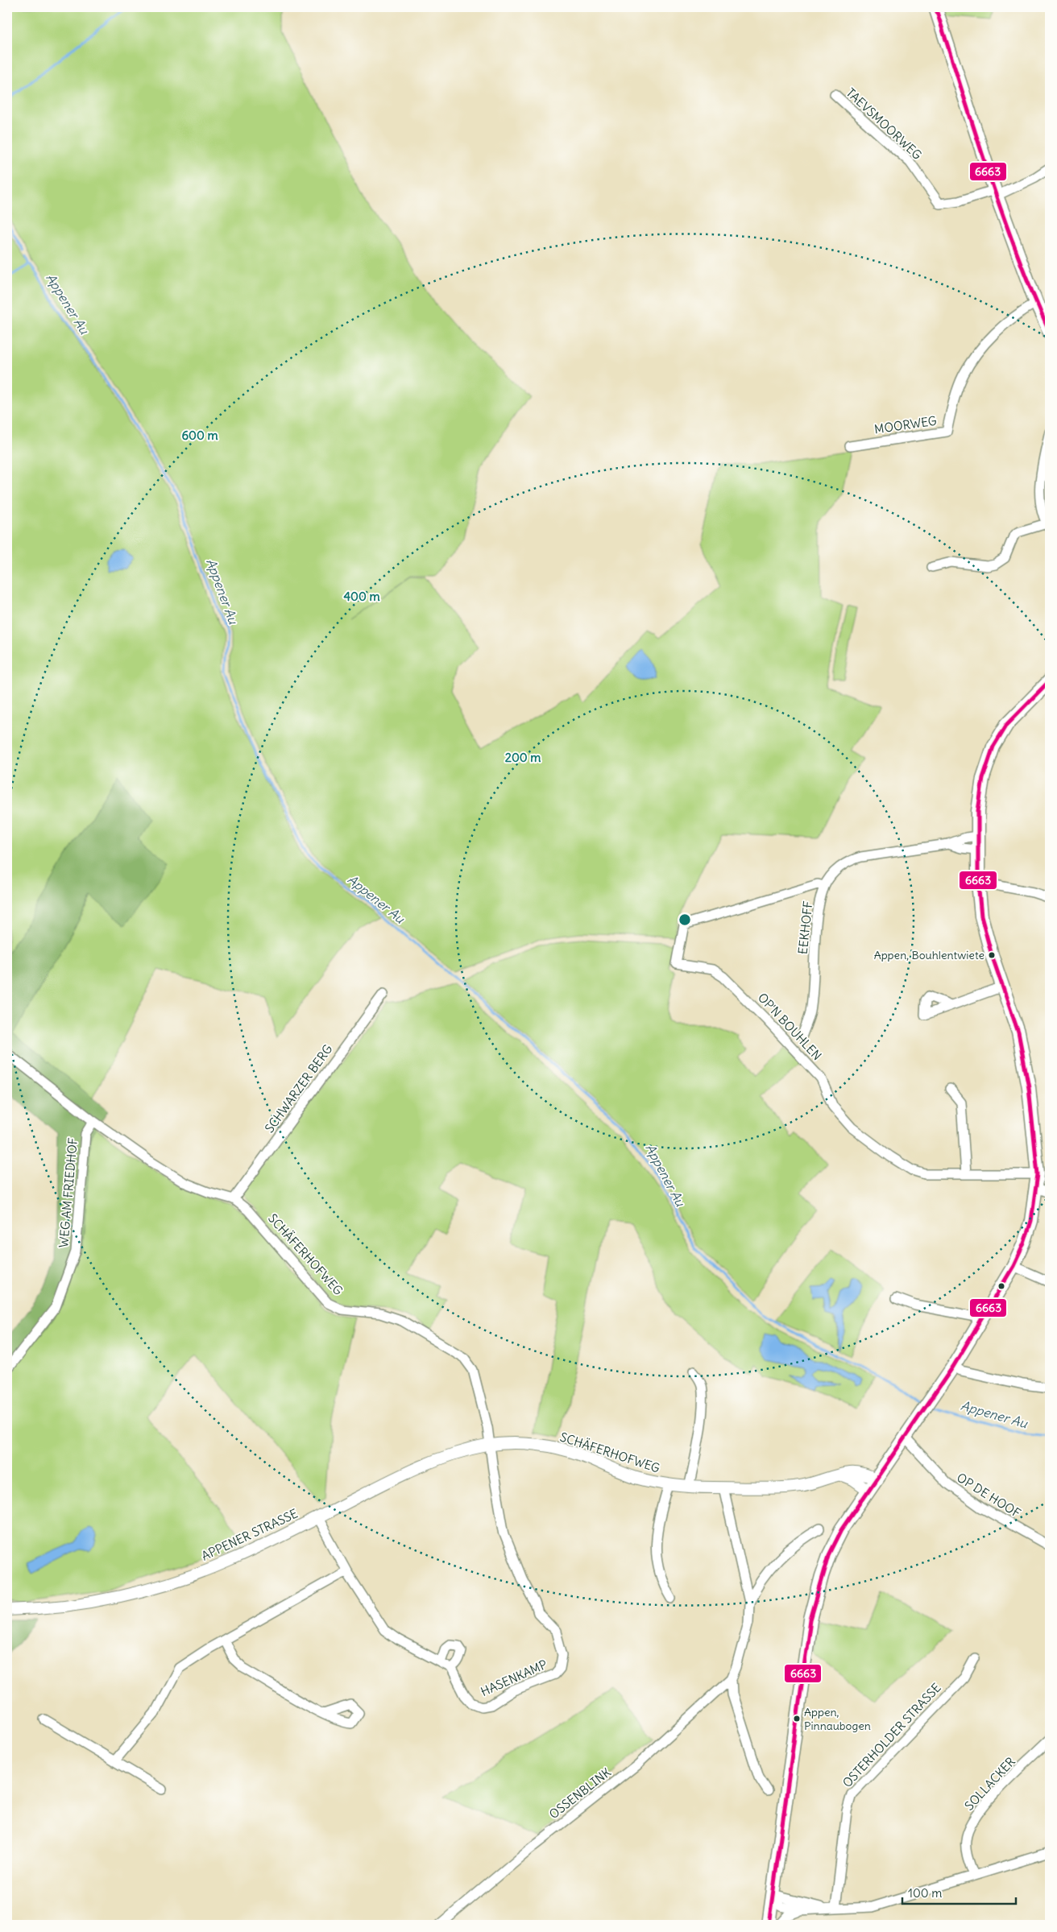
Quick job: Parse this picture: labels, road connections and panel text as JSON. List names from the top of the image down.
{
  "streets": {
    "street": [
      "TAEVSMOORWEG",
      "MOORWEG",
      "EEKHOFF",
      "OP'N BOUHLEN",
      "SCHWARZER BERG",
      "WEG AM FRIEDHOF",
      "SCHÄFERHOFWEG",
      "OP DE HOOF",
      "APPENER STRASSE",
      "HASENKAMP",
      "OSTERHOLDER STRASSE",
      "SOLLACKER",
      "OSSENBLINK"
    ]
  },
  "crossings": [
    ["EEKHOFF", "OP'N BOUHLEN"],
    ["SCHWARZER BERG", "SCHÄFERHOFWEG"],
    ["WEG AM FRIEDHOF", "SCHÄFERHOFWEG"],
    ["SCHÄFERHOFWEG", "APPENER STRASSE"],
    ["SCHÄFERHOFWEG", "HASENKAMP"],
    ["SCHÄFERHOFWEG", "OSSENBLINK"],
    ["APPENER STRASSE", "HASENKAMP"]
  ],
  "water": ["Appener Au"],
  "places": ["Appen, Bouhlentwiete", "Appen, Pinnaubogen"],
  "lines": ["transit line 6663"],
  "scale_bar": "100 m",
  "rings": ["600 m", "400 m", "200 m"]
}
